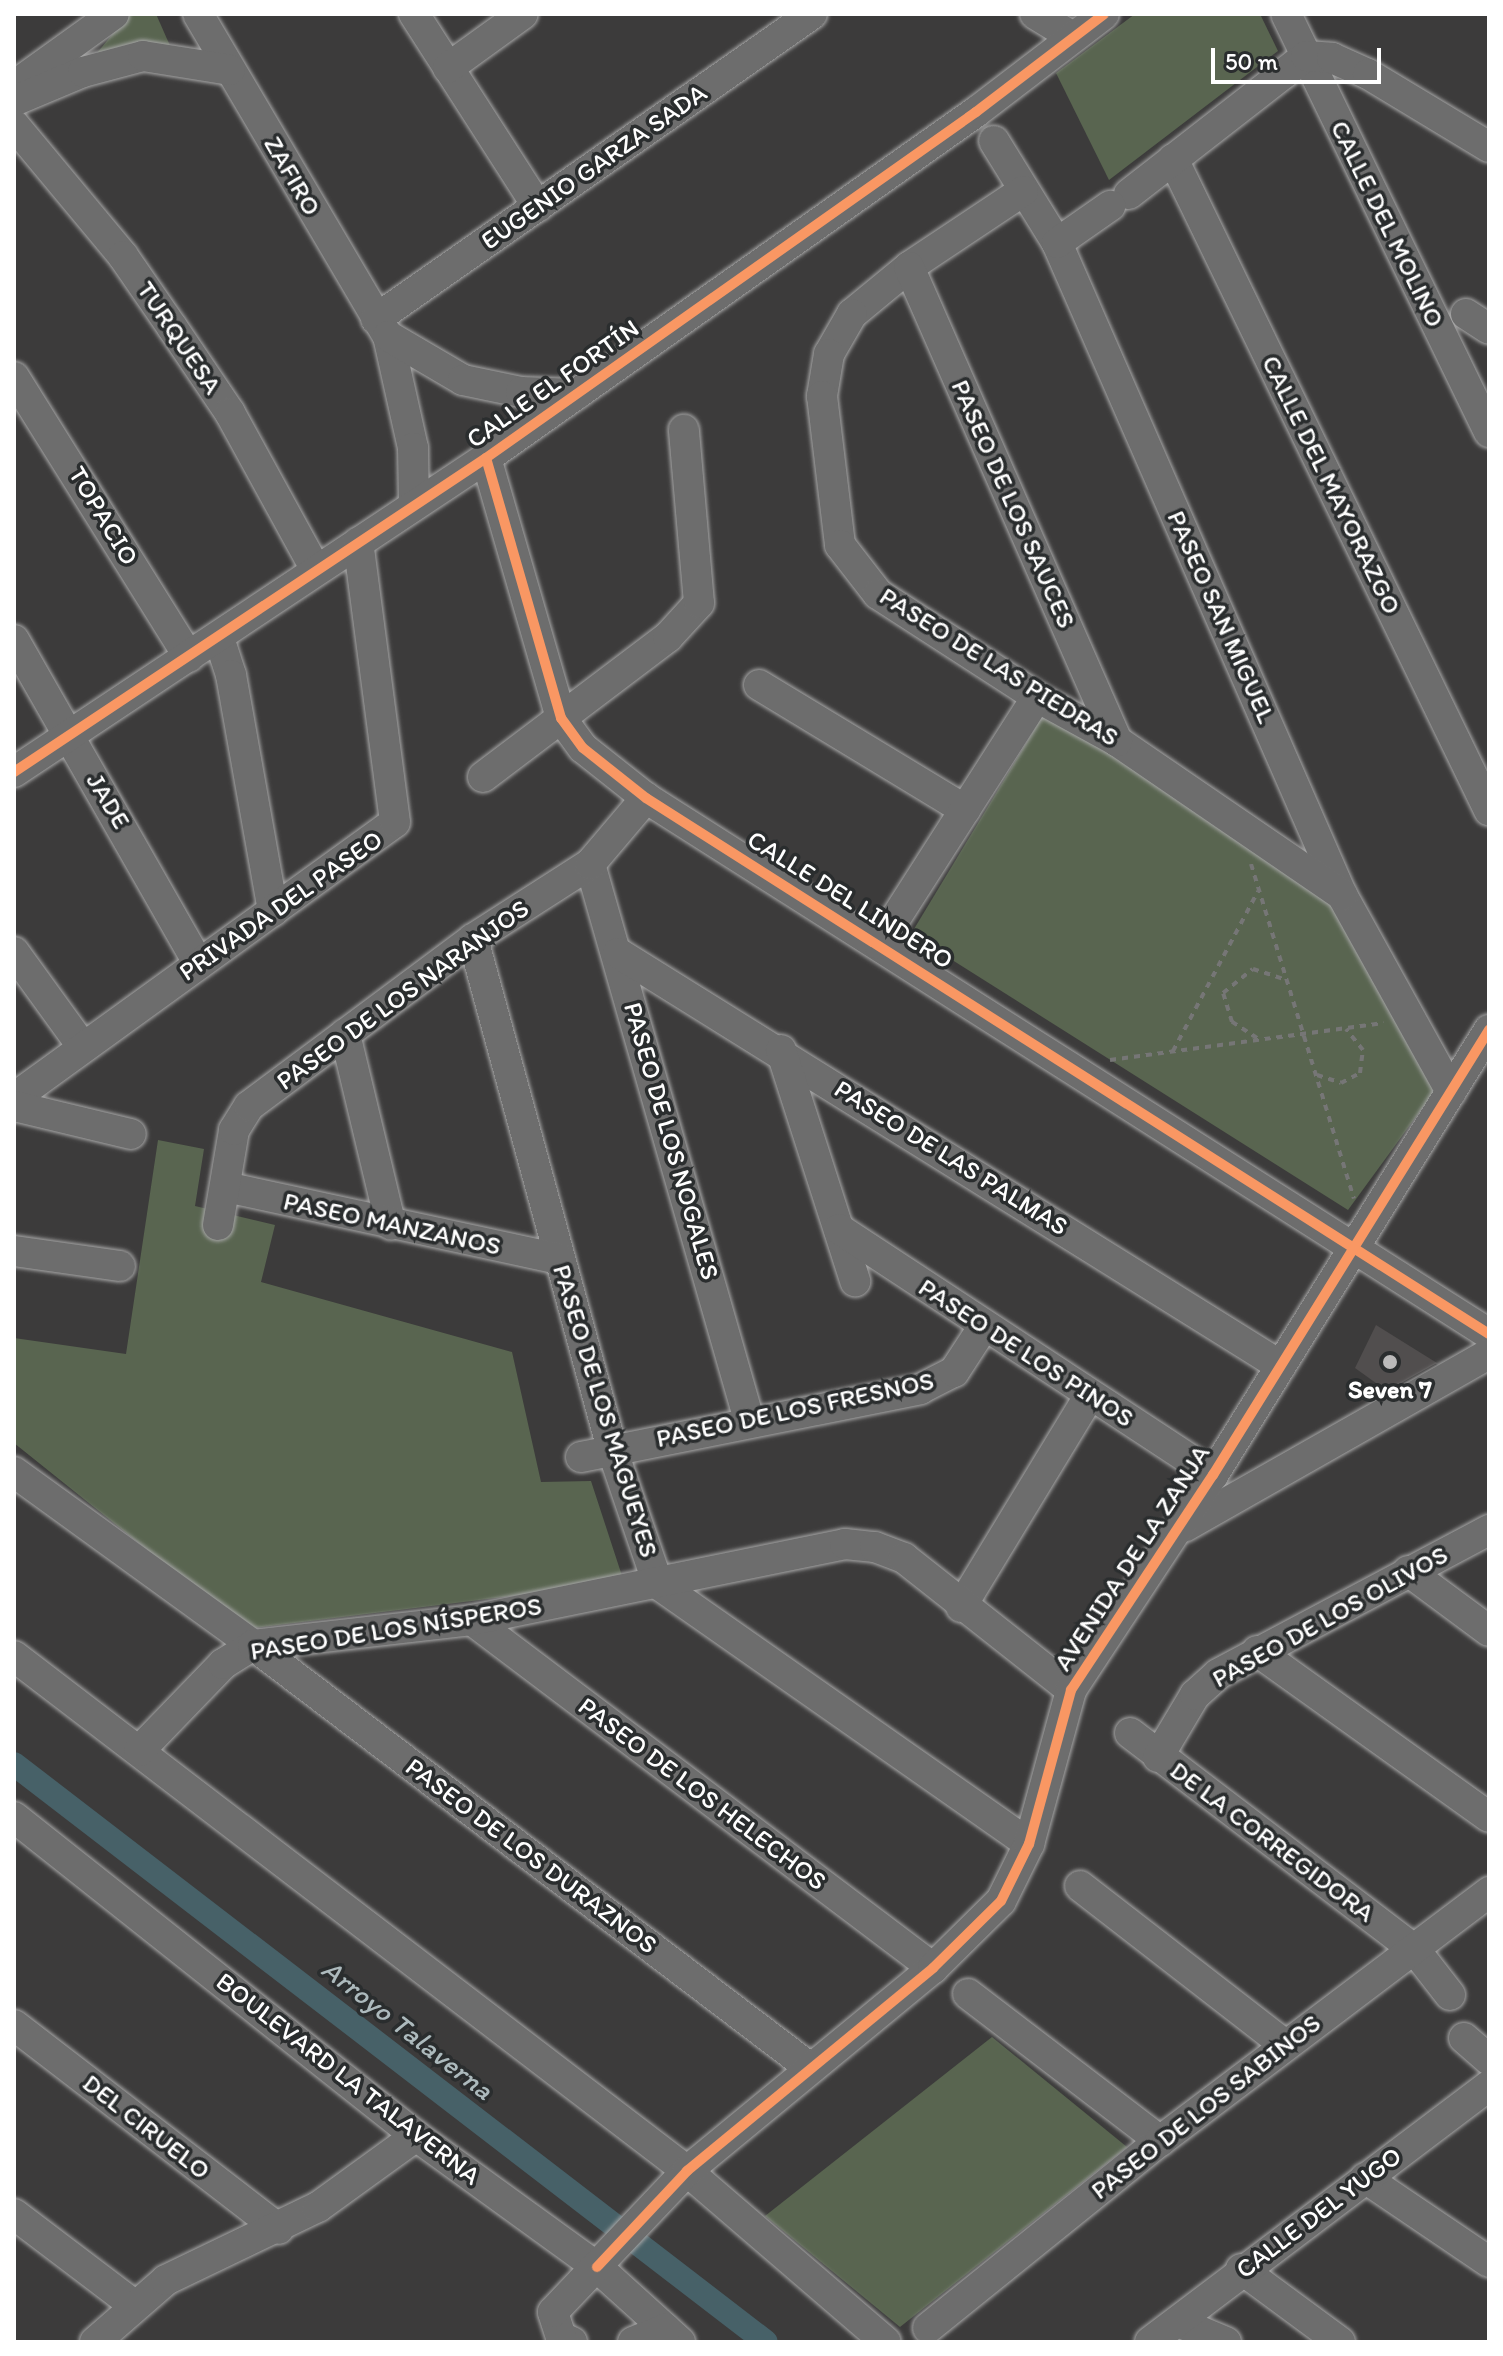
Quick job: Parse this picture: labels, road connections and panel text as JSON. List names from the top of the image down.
{
  "streets": {
    "street": [
      "EUGENIO GARZA SADA",
      "ZAFIRO",
      "CALLE DEL MOLINO",
      "TURQUESA",
      "CALLE EL FORTÍN",
      "CALLE DEL MAYORAZGO",
      "PASEO DE LOS SAUCES",
      "TOPACIO",
      "PASEO SAN MIGUEL",
      "PASEO DE LAS PIEDRAS",
      "JADE",
      "CALLE DEL LINDERO",
      "PRIVADA DEL PASEO",
      "PASEO DE LOS NARANJOS",
      "PASEO DE LOS NOGALES",
      "PASEO DE LAS PALMAS",
      "PASEO MANZANOS",
      "PASEO DE LOS PINOS",
      "PASEO DE LOS FRESNOS",
      "PASEO DE LOS MAGUEYES",
      "AVENIDA DE LA ZANJA",
      "PASEO DE LOS OLIVOS",
      "PASEO DE LOS NÍSPEROS",
      "PASEO DE LOS HELECHOS",
      "DE LA CORREGIDORA",
      "PASEO DE LOS DURAZNOS",
      "BOULEVARD LA TALAVERNA",
      "PASEO DE LOS SABINOS",
      "DEL CIRUELO",
      "CALLE DEL YUGO"
    ]
  },
  "crossings": [
    ["EUGENIO GARZA SADA", "ZAFIRO"],
    ["ZAFIRO", "CALLE EL FORTÍN"],
    ["TURQUESA", "CALLE EL FORTÍN"],
    ["CALLE EL FORTÍN", "TOPACIO"],
    ["CALLE EL FORTÍN", "JADE"],
    ["CALLE EL FORTÍN", "CALLE DEL LINDERO"],
    ["CALLE EL FORTÍN", "PRIVADA DEL PASEO"],
    ["PASEO DE LOS SAUCES", "PASEO DE LAS PIEDRAS"],
    ["PASEO SAN MIGUEL", "PASEO DE LAS PIEDRAS"],
    ["PASEO SAN MIGUEL", "AVENIDA DE LA ZANJA"],
    ["JADE", "PRIVADA DEL PASEO"],
    ["CALLE DEL LINDERO", "PASEO DE LOS NARANJOS"],
    ["CALLE DEL LINDERO", "AVENIDA DE LA ZANJA"],
    ["PASEO DE LOS NARANJOS", "PASEO DE LOS NOGALES"],
    ["PASEO DE LOS NARANJOS", "PASEO MANZANOS"],
    ["PASEO DE LOS NARANJOS", "PASEO DE LOS MAGUEYES"],
    ["PASEO DE LOS NOGALES", "PASEO DE LAS PALMAS"],
    ["PASEO DE LOS NOGALES", "PASEO DE LOS FRESNOS"],
    ["PASEO DE LAS PALMAS", "AVENIDA DE LA ZANJA"],
    ["PASEO MANZANOS", "PASEO DE LOS MAGUEYES"],
    ["PASEO DE LOS PINOS", "PASEO DE LOS FRESNOS"],
    ["PASEO DE LOS PINOS", "AVENIDA DE LA ZANJA"],
    ["PASEO DE LOS FRESNOS", "PASEO DE LOS MAGUEYES"],
    ["PASEO DE LOS MAGUEYES", "AVENIDA DE LA ZANJA"],
    ["PASEO DE LOS MAGUEYES", "PASEO DE LOS NÍSPEROS"],
    ["AVENIDA DE LA ZANJA", "PASEO DE LOS NÍSPEROS"],
    ["AVENIDA DE LA ZANJA", "PASEO DE LOS HELECHOS"],
    ["AVENIDA DE LA ZANJA", "PASEO DE LOS DURAZNOS"],
    ["AVENIDA DE LA ZANJA", "BOULEVARD LA TALAVERNA"],
    ["PASEO DE LOS OLIVOS", "DE LA CORREGIDORA"],
    ["PASEO DE LOS NÍSPEROS", "PASEO DE LOS HELECHOS"],
    ["PASEO DE LOS NÍSPEROS", "PASEO DE LOS DURAZNOS"],
    ["DE LA CORREGIDORA", "PASEO DE LOS SABINOS"]
  ],
  "water": ["Arroyo Talaverna"],
  "places": ["Seven 7"],
  "scale_bar": "50 m"
}
